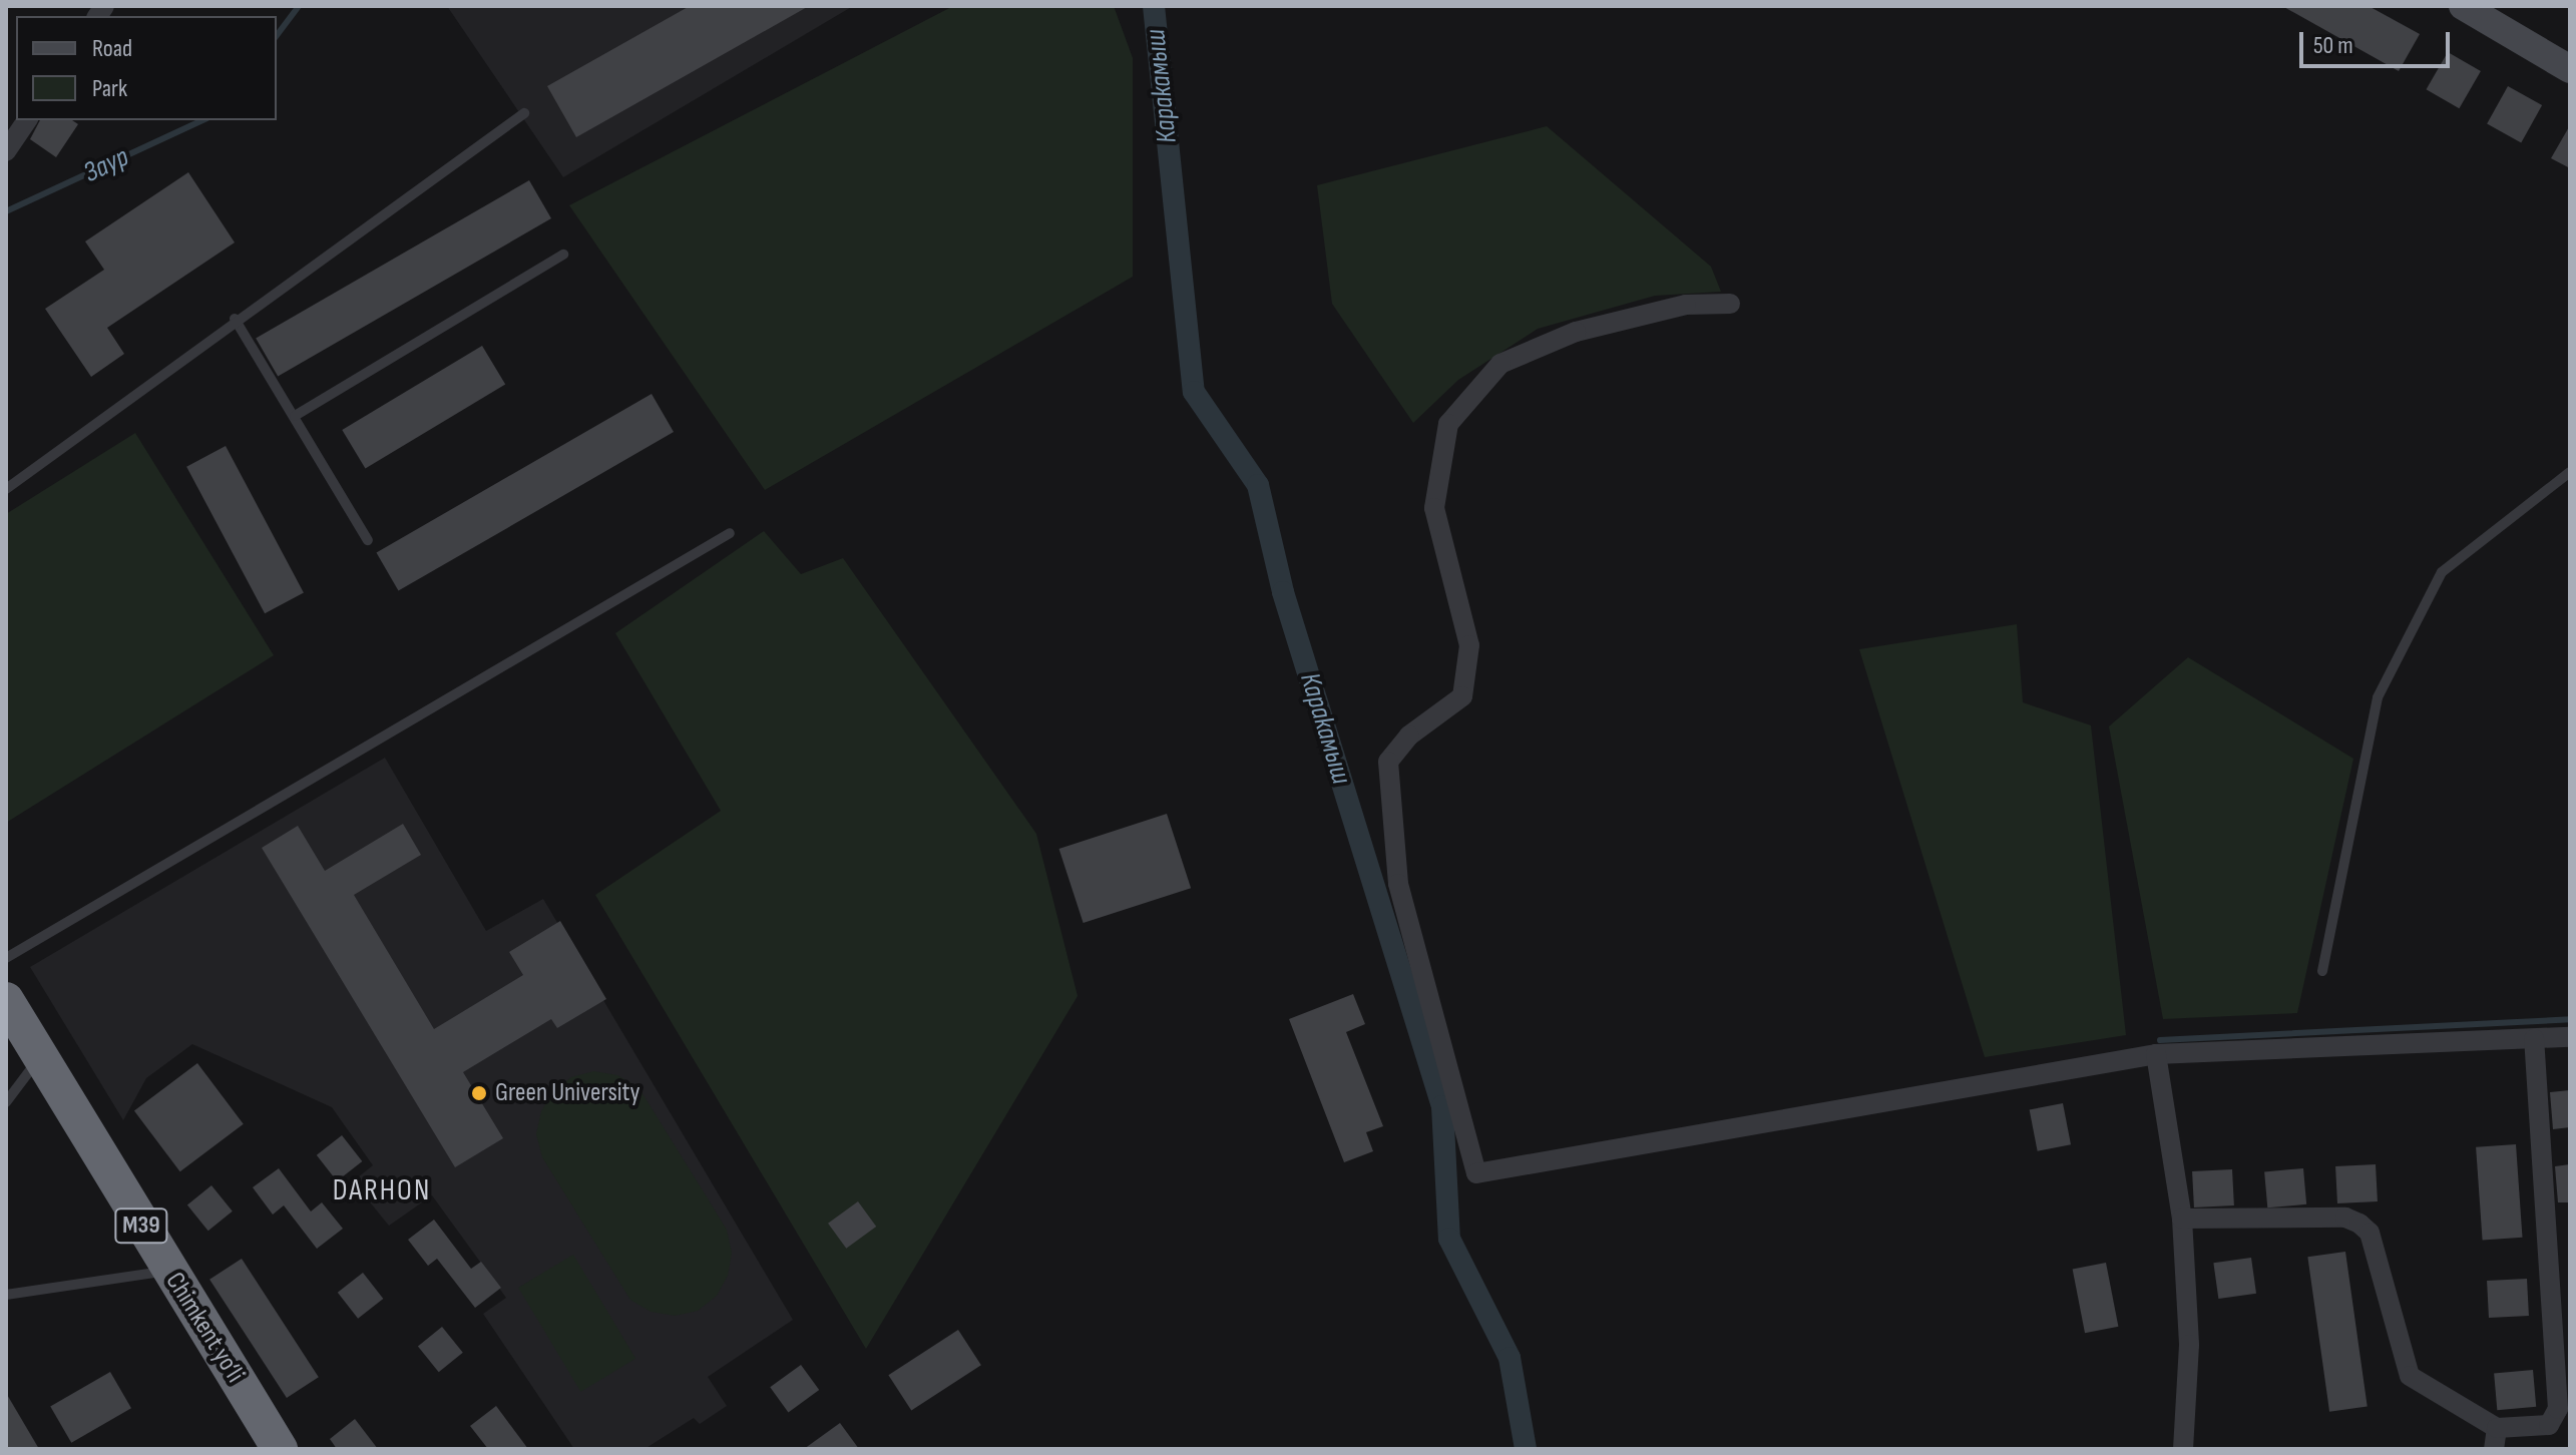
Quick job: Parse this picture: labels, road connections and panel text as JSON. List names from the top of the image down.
{
  "streets": {
    "highway": ["M39", "Chimkent yo‘li"]
  },
  "districts": ["DARHON"],
  "water": ["Каракамыш", "Заур"],
  "places": ["Green University"],
  "legend": ["Road", "Park"],
  "scale_bar": "50 m"
}
